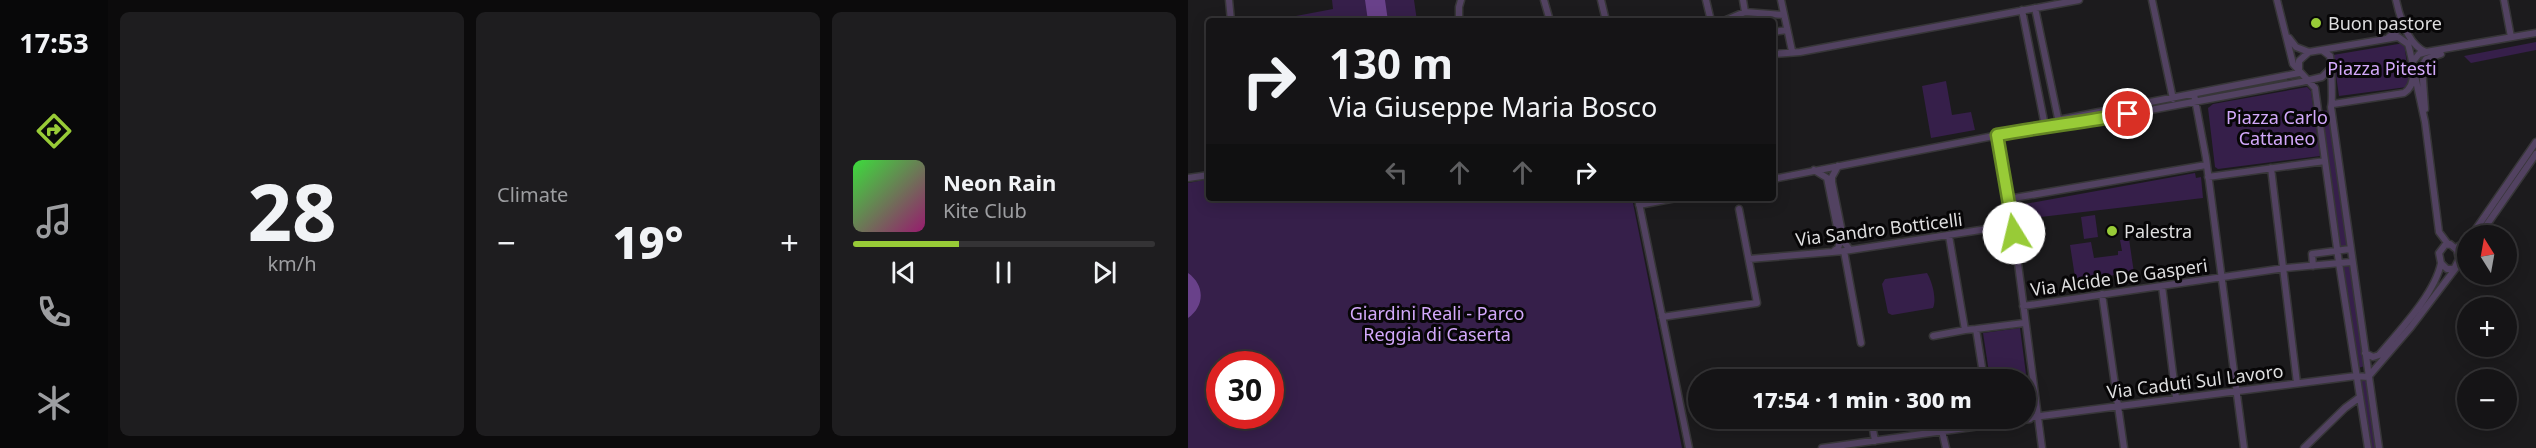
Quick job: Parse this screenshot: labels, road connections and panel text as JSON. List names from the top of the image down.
{
  "streets": {
    "street": ["Via Sandro Botticelli", "Via Alcide De Gasperi", "Via Caduti Sul Lavoro"]
  },
  "parks": ["Piazza Pitesti", "Piazza Carlo Cattaneo", "Giardini Reali - Parco Reggia di Caserta"],
  "places": ["Buon pastore", "Palestra"],
  "north": "top",
  "page": {
    "tabs": "17:53",
    "tile": [
      ["28", "km/h"],
      "Climate"
    ],
    "turn": ["130 m", "Via Giuseppe Maria Bosco"],
    "song": ["Neon Rain", "Kite Club"],
    "heat": ["−", "19°", "+"],
    "map_buttons": ["+", "−"],
    "limit": "30",
    "trip": "17:54 · 1 min · 300 m"
  }
}
